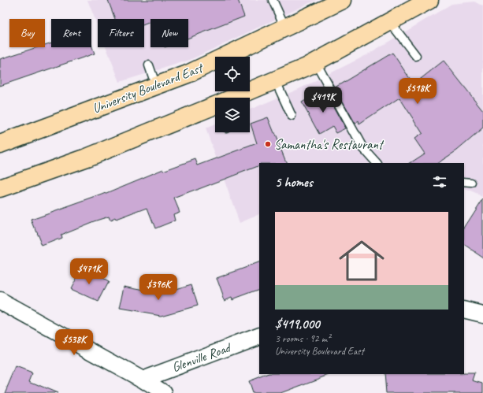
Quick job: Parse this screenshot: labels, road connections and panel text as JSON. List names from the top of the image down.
{
  "streets": {
    "main road": ["University Boulevard East"],
    "street": ["Glenville Road"]
  },
  "places": ["Samantha's Restaurant"],
  "page": {
    "chip": [
      "Buy",
      "Rent",
      "Filters",
      "New"
    ],
    "price": [
      "$518K",
      "$419K",
      "$471K",
      "$396K",
      "$538K"
    ],
    "heading": "5 homes",
    "list": [
      {
        "name": "$419,000",
        "note": "3 rooms · 92 m² · University Boulevard East"
      }
    ]
  }
}
